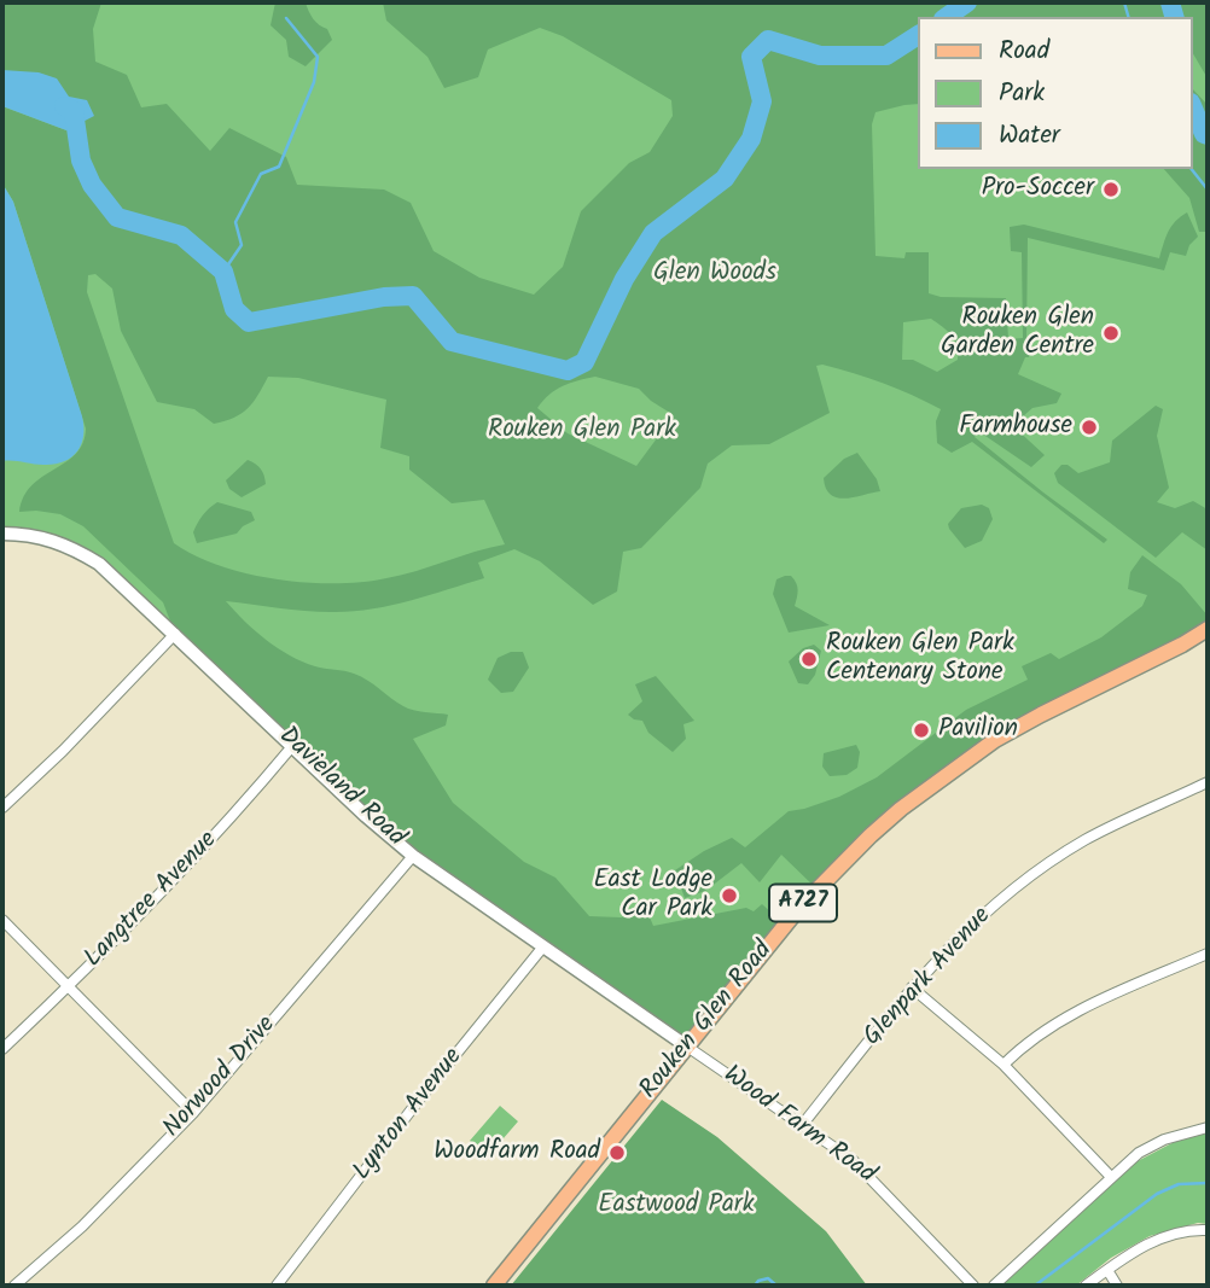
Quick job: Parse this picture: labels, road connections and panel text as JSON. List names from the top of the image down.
{
  "streets": {
    "main road": ["A727", "Rouken Glen Road"],
    "street": [
      "Davieland Road",
      "Langtree Avenue",
      "Glenpark Avenue",
      "Norwood Drive",
      "Lynton Avenue",
      "Wood Farm Road"
    ]
  },
  "crossings": [
    ["Davieland Road", "Langtree Avenue"],
    ["Davieland Road", "Rouken Glen Road"],
    ["Davieland Road", "Norwood Drive"],
    ["Davieland Road", "Lynton Avenue"],
    ["Davieland Road", "Wood Farm Road"],
    ["Glenpark Avenue", "Wood Farm Road"],
    ["Rouken Glen Road", "Wood Farm Road"]
  ],
  "parks": ["Glen Woods", "Rouken Glen Park", "Eastwood Park"],
  "places": [
    "Pro-Soccer",
    "Rouken Glen Garden Centre",
    "Farmhouse",
    "Rouken Glen Park Centenary Stone",
    "Pavilion",
    "East Lodge Car Park",
    "Woodfarm Road"
  ],
  "legend": ["Road", "Park", "Water"]
}
